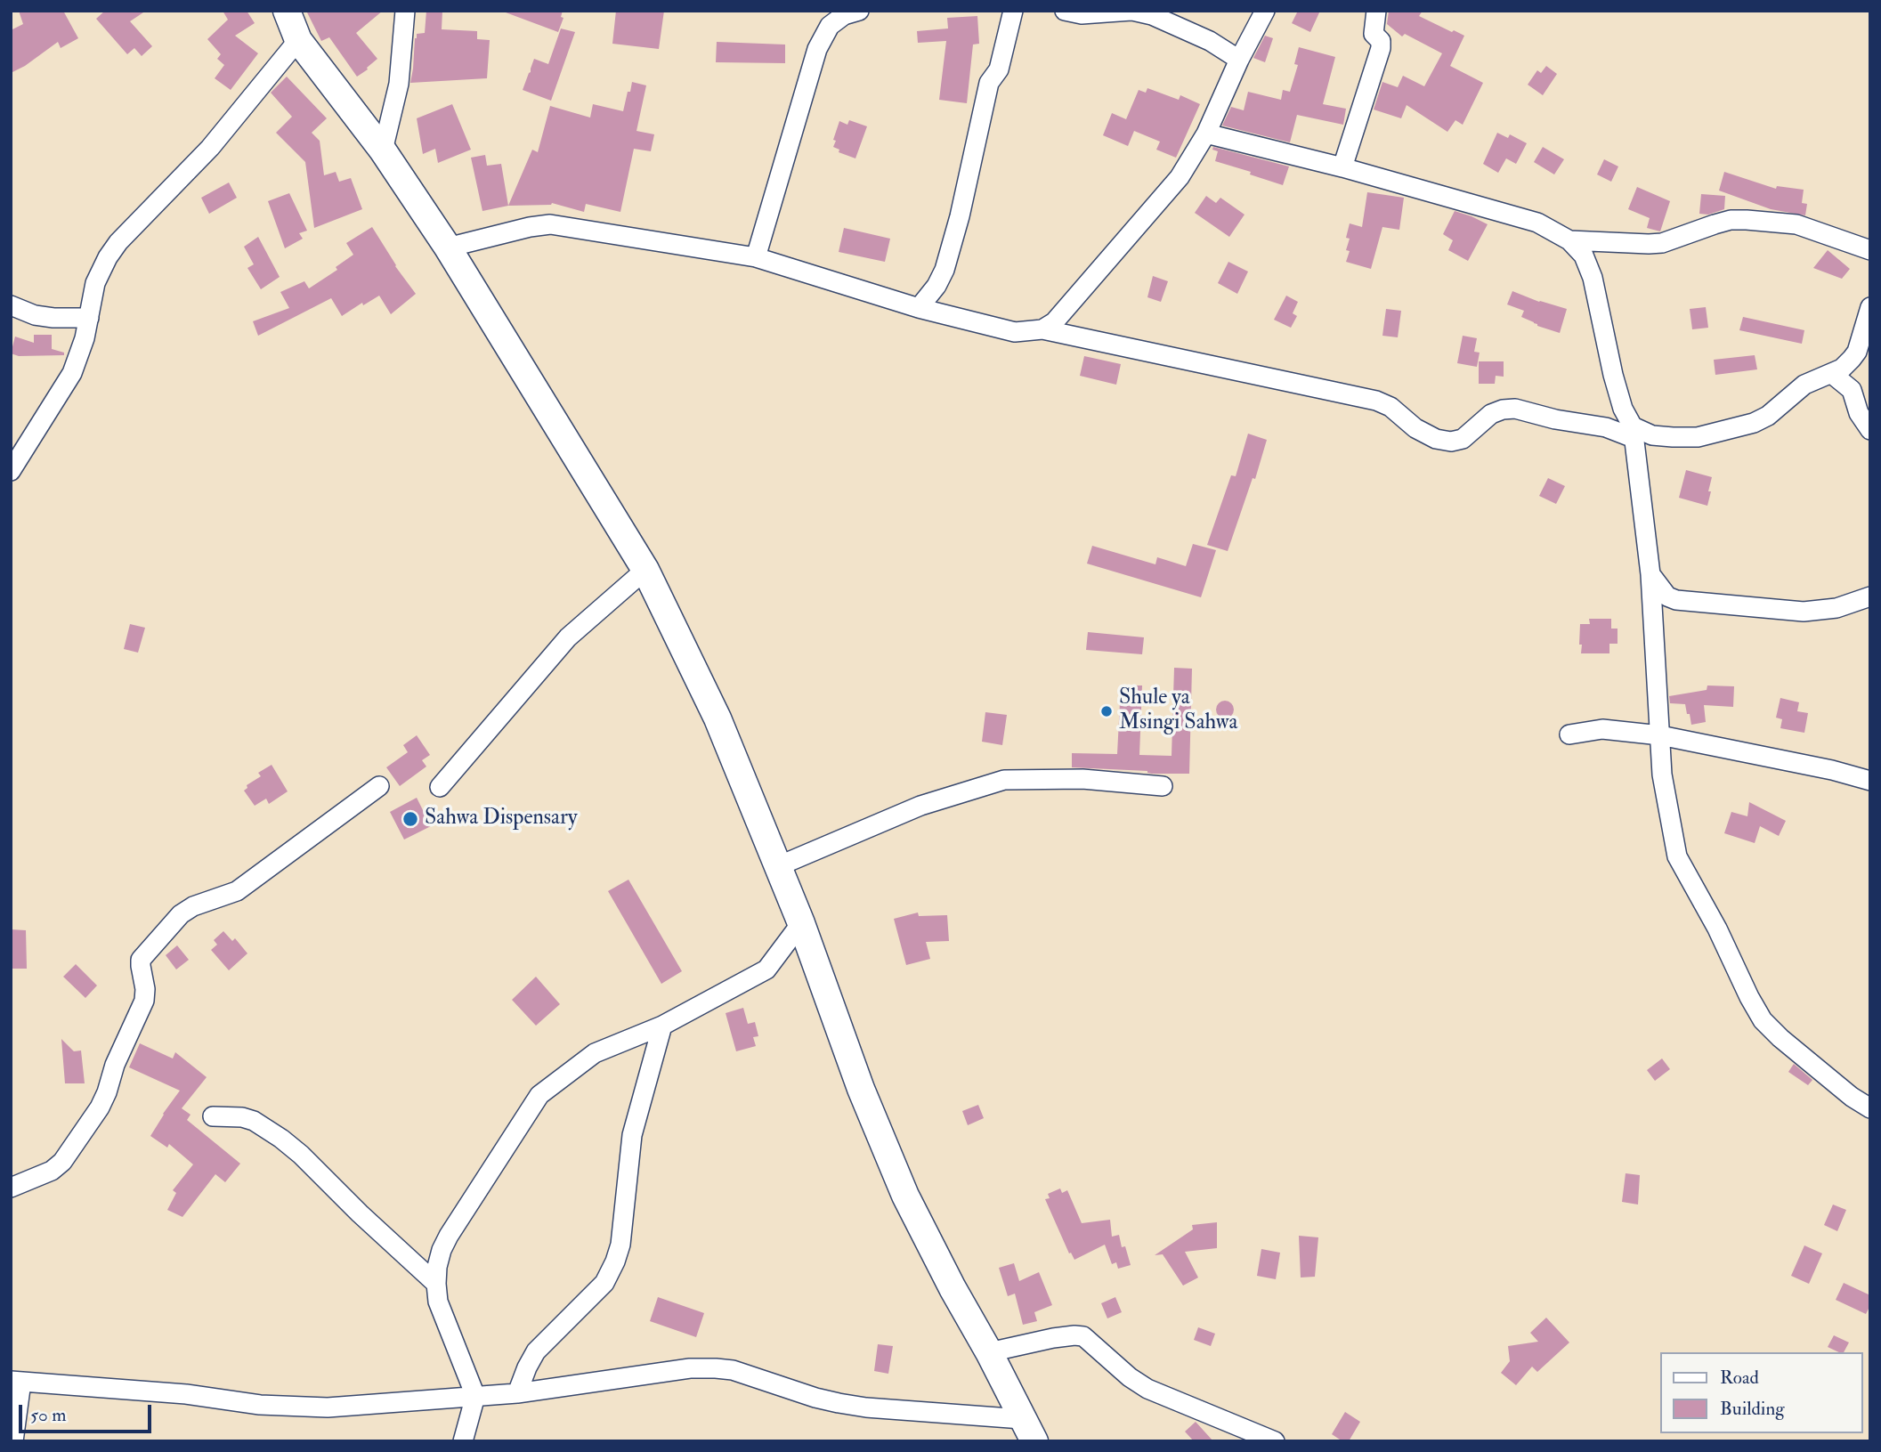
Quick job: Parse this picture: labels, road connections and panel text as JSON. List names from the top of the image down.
{
  "places": ["Shule ya Msingi Sahwa", "Sahwa Dispensary"],
  "legend": ["Road", "Building"],
  "scale_bar": "50 m"
}
